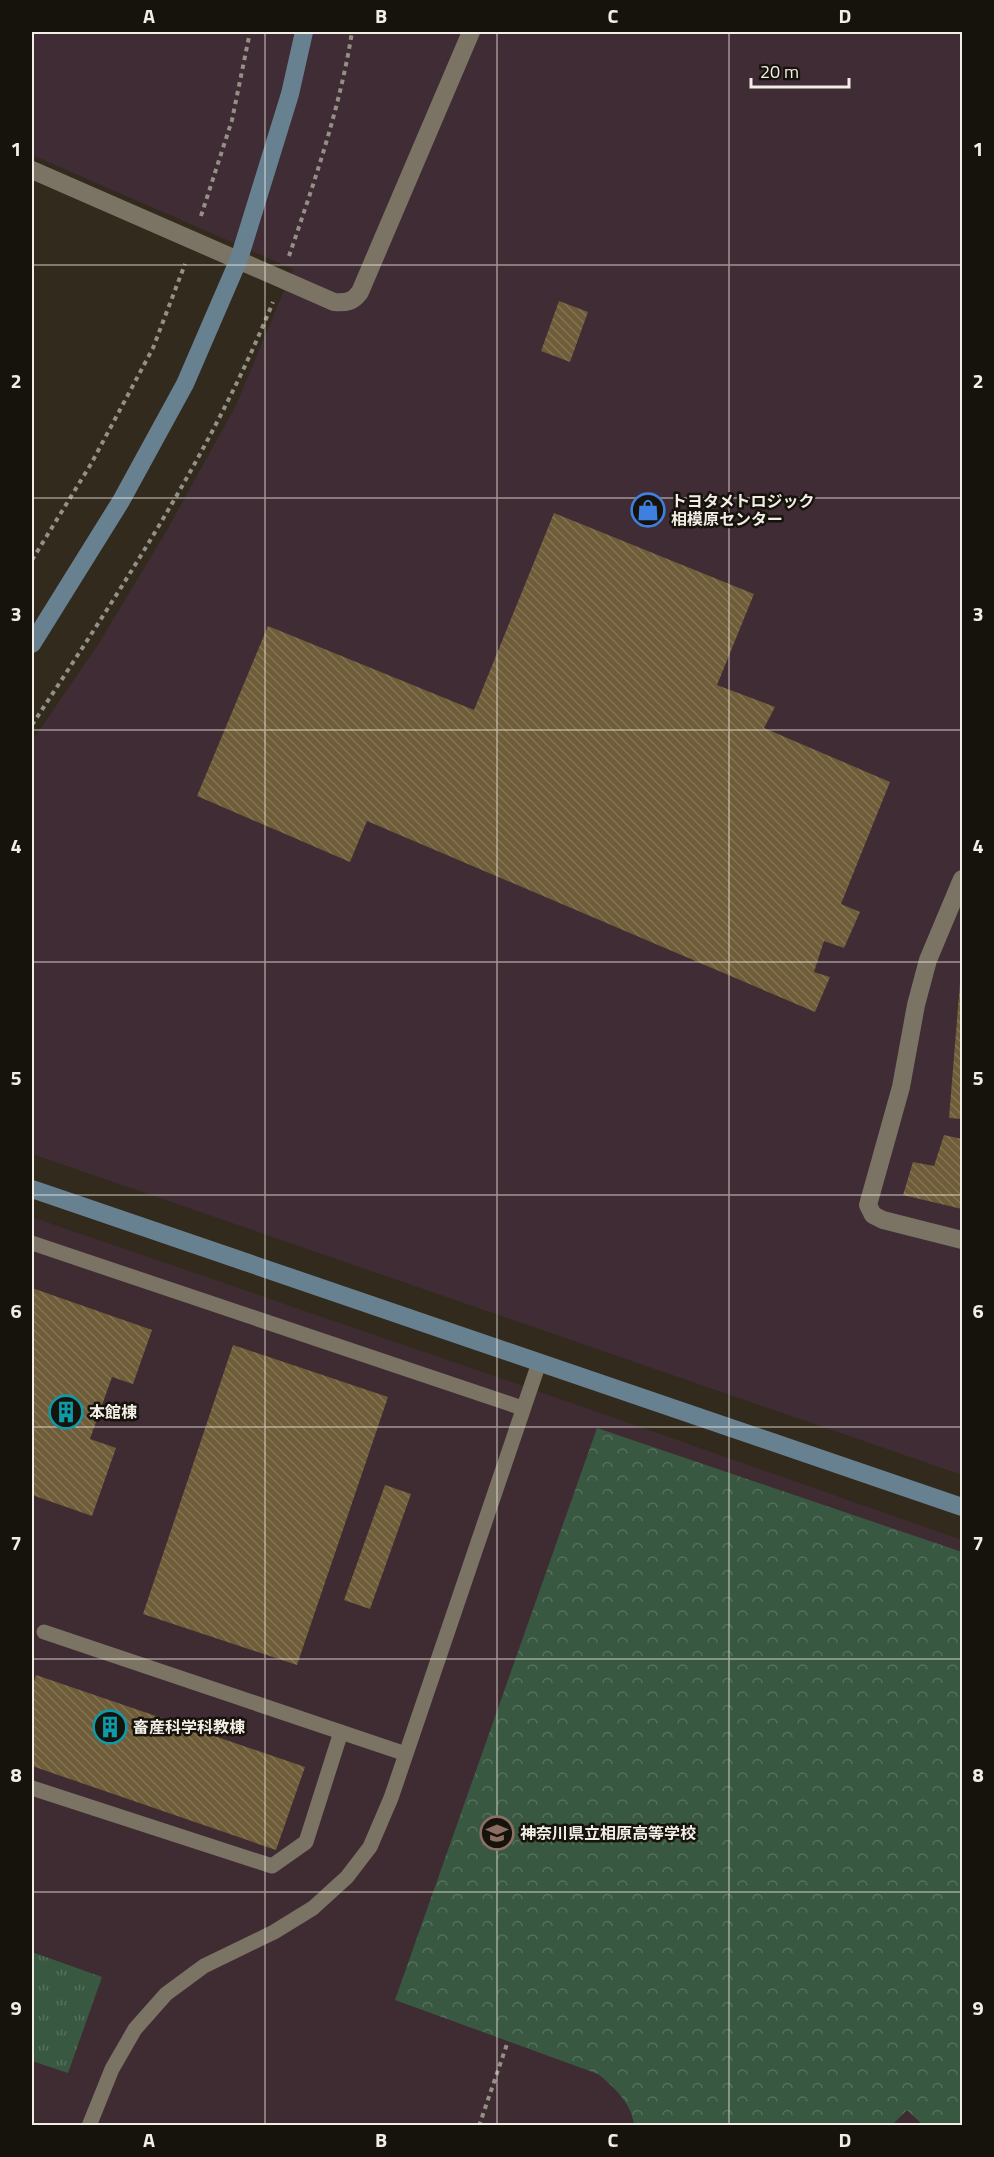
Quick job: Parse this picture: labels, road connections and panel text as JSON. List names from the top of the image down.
{
  "places": {
    "shop": ["トヨタメトロジック 相模原センター"],
    "building": ["本館棟", "畜産科学科教棟"],
    "school or university": ["神奈川県立相原高等学校"]
  },
  "scale_bar": "20 m",
  "grid": {
    "columns": [
      "A",
      "B",
      "C",
      "D"
    ],
    "rows": [
      "1",
      "2",
      "3",
      "4",
      "5",
      "6",
      "7",
      "8",
      "9"
    ]
  }
}
